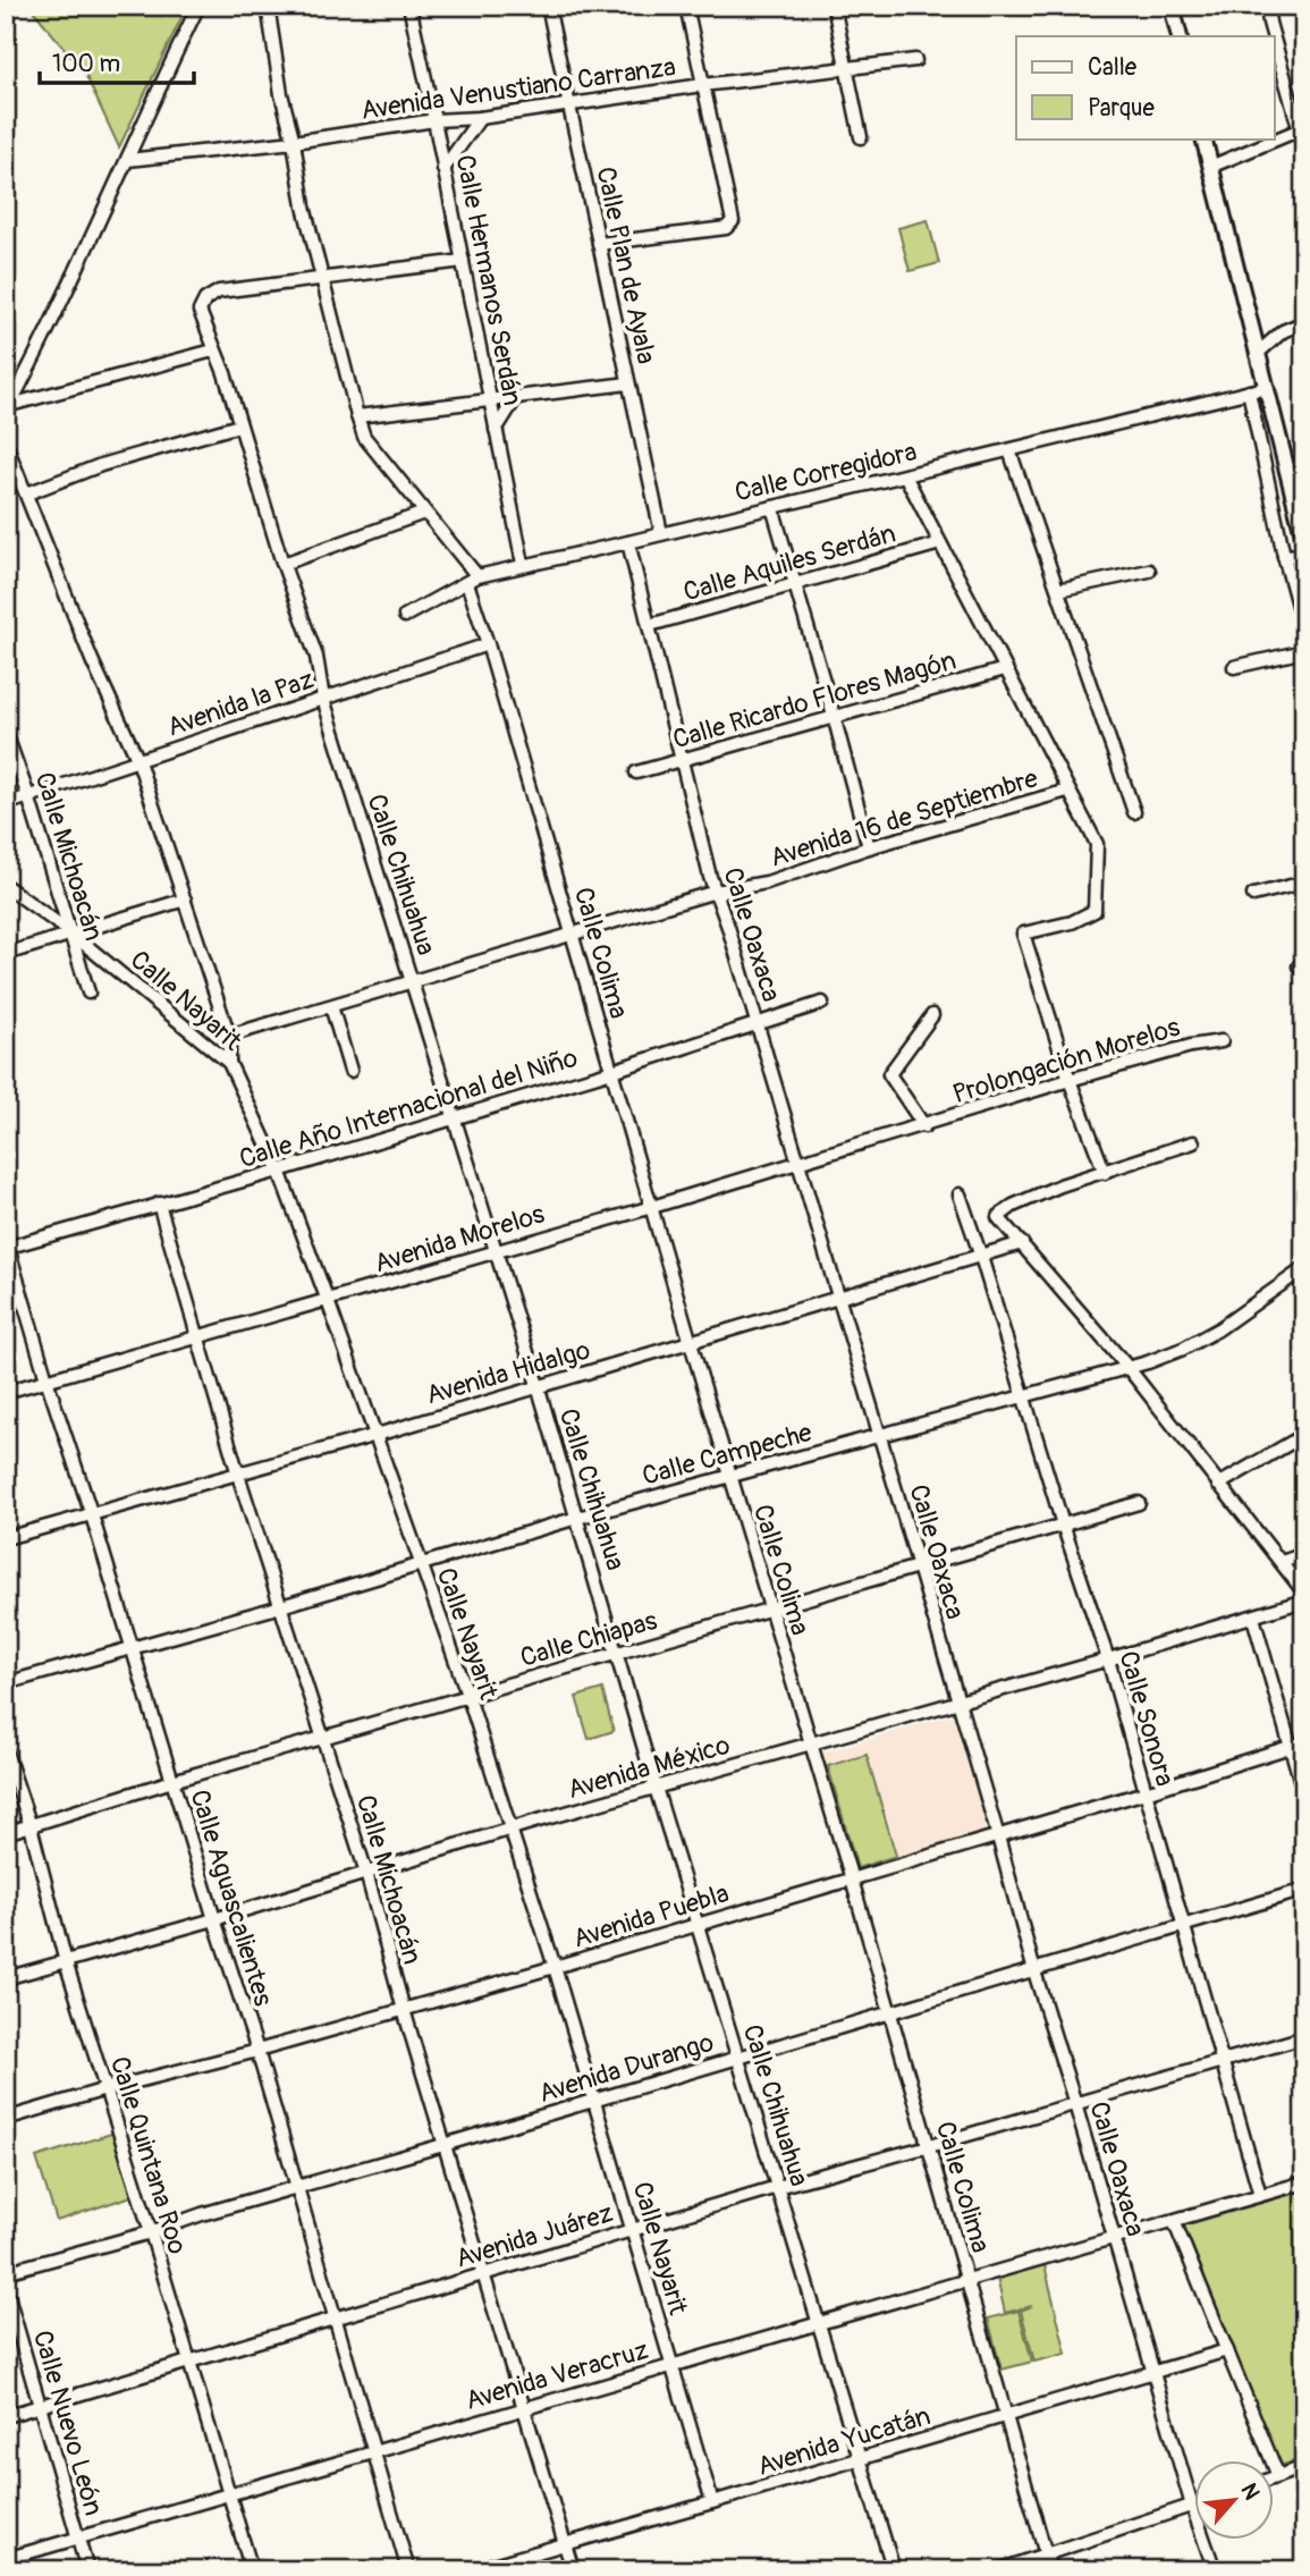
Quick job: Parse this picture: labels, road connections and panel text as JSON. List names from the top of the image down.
{
  "streets": {
    "street": [
      "Avenida Venustiano Carranza",
      "Calle Plan de Ayala",
      "Calle Hermanos Serdán",
      "Calle Corregidora",
      "Calle Aquiles Serdán",
      "Calle Ricardo Flores Magón",
      "Avenida la Paz",
      "Avenida 16 de Septiembre",
      "Calle Michoacán",
      "Calle Chihuahua",
      "Calle Oaxaca",
      "Calle Colima",
      "Calle Nayarit",
      "Prolongación Morelos",
      "Calle Año Internacional del Niño",
      "Avenida Morelos",
      "Avenida Hidalgo",
      "Calle Campeche",
      "Calle Chiapas",
      "Calle Sonora",
      "Avenida México",
      "Calle Aguascalientes",
      "Avenida Puebla",
      "Avenida Durango",
      "Calle Quintana Roo",
      "Avenida Juárez",
      "Avenida Veracruz",
      "Calle Nuevo León",
      "Avenida Yucatán"
    ]
  },
  "crossings": [
    ["Avenida Venustiano Carranza", "Calle Plan de Ayala"],
    ["Avenida Venustiano Carranza", "Calle Hermanos Serdán"],
    ["Calle Plan de Ayala", "Calle Corregidora"],
    ["Calle Hermanos Serdán", "Calle Corregidora"],
    ["Calle Corregidora", "Calle Oaxaca"],
    ["Calle Corregidora", "Calle Colima"],
    ["Calle Aquiles Serdán", "Calle Oaxaca"],
    ["Calle Ricardo Flores Magón", "Calle Oaxaca"],
    ["Avenida la Paz", "Calle Michoacán"],
    ["Avenida la Paz", "Calle Chihuahua"],
    ["Avenida la Paz", "Calle Colima"],
    ["Avenida la Paz", "Calle Nayarit"],
    ["Avenida 16 de Septiembre", "Calle Chihuahua"],
    ["Avenida 16 de Septiembre", "Calle Oaxaca"],
    ["Avenida 16 de Septiembre", "Calle Colima"],
    ["Avenida 16 de Septiembre", "Calle Nayarit"],
    ["Calle Michoacán", "Calle Nayarit"],
    ["Calle Michoacán", "Calle Año Internacional del Niño"],
    ["Calle Michoacán", "Avenida Morelos"],
    ["Calle Michoacán", "Avenida Hidalgo"],
    ["Calle Michoacán", "Calle Campeche"],
    ["Calle Michoacán", "Calle Chiapas"],
    ["Calle Michoacán", "Avenida México"],
    ["Calle Michoacán", "Avenida Puebla"],
    ["Calle Michoacán", "Avenida Durango"],
    ["Calle Michoacán", "Avenida Juárez"],
    ["Calle Michoacán", "Avenida Veracruz"],
    ["Calle Michoacán", "Avenida Yucatán"],
    ["Calle Chihuahua", "Calle Año Internacional del Niño"],
    ["Calle Chihuahua", "Avenida Morelos"],
    ["Calle Chihuahua", "Avenida Hidalgo"],
    ["Calle Chihuahua", "Calle Campeche"],
    ["Calle Chihuahua", "Calle Chiapas"],
    ["Calle Chihuahua", "Avenida México"],
    ["Calle Chihuahua", "Avenida Puebla"],
    ["Calle Chihuahua", "Avenida Durango"],
    ["Calle Chihuahua", "Avenida Juárez"],
    ["Calle Chihuahua", "Avenida Veracruz"],
    ["Calle Chihuahua", "Avenida Yucatán"],
    ["Calle Oaxaca", "Calle Año Internacional del Niño"],
    ["Calle Oaxaca", "Avenida Morelos"],
    ["Calle Oaxaca", "Avenida Hidalgo"],
    ["Calle Oaxaca", "Calle Campeche"],
    ["Calle Oaxaca", "Calle Chiapas"],
    ["Calle Oaxaca", "Avenida México"],
    ["Calle Oaxaca", "Avenida Puebla"],
    ["Calle Oaxaca", "Avenida Durango"],
    ["Calle Oaxaca", "Avenida Juárez"],
    ["Calle Oaxaca", "Avenida Veracruz"],
    ["Calle Oaxaca", "Avenida Yucatán"],
    ["Calle Colima", "Calle Año Internacional del Niño"],
    ["Calle Colima", "Avenida Morelos"],
    ["Calle Colima", "Avenida Hidalgo"],
    ["Calle Colima", "Calle Campeche"],
    ["Calle Colima", "Calle Chiapas"],
    ["Calle Colima", "Avenida México"],
    ["Calle Colima", "Avenida Puebla"],
    ["Calle Colima", "Avenida Durango"],
    ["Calle Colima", "Avenida Juárez"],
    ["Calle Colima", "Avenida Veracruz"],
    ["Calle Colima", "Avenida Yucatán"],
    ["Calle Nayarit", "Calle Año Internacional del Niño"],
    ["Calle Nayarit", "Avenida Morelos"],
    ["Calle Nayarit", "Avenida Hidalgo"],
    ["Calle Nayarit", "Calle Campeche"],
    ["Calle Nayarit", "Calle Chiapas"],
    ["Calle Nayarit", "Avenida México"],
    ["Calle Nayarit", "Avenida Puebla"],
    ["Calle Nayarit", "Avenida Durango"],
    ["Calle Nayarit", "Avenida Juárez"],
    ["Calle Nayarit", "Avenida Veracruz"],
    ["Calle Nayarit", "Avenida Yucatán"],
    ["Prolongación Morelos", "Avenida Morelos"],
    ["Calle Año Internacional del Niño", "Calle Aguascalientes"],
    ["Avenida Morelos", "Calle Aguascalientes"],
    ["Avenida Hidalgo", "Calle Sonora"],
    ["Avenida Hidalgo", "Calle Aguascalientes"],
    ["Calle Campeche", "Calle Sonora"],
    ["Calle Campeche", "Calle Aguascalientes"],
    ["Calle Chiapas", "Calle Sonora"],
    ["Calle Chiapas", "Calle Aguascalientes"],
    ["Calle Chiapas", "Calle Quintana Roo"],
    ["Calle Sonora", "Avenida México"],
    ["Calle Sonora", "Avenida Puebla"],
    ["Calle Sonora", "Avenida Durango"],
    ["Calle Sonora", "Avenida Juárez"],
    ["Calle Sonora", "Avenida Veracruz"],
    ["Avenida México", "Calle Aguascalientes"],
    ["Avenida México", "Calle Quintana Roo"],
    ["Calle Aguascalientes", "Avenida Puebla"],
    ["Calle Aguascalientes", "Avenida Durango"],
    ["Calle Aguascalientes", "Avenida Juárez"],
    ["Calle Aguascalientes", "Avenida Veracruz"],
    ["Avenida Puebla", "Calle Quintana Roo"],
    ["Avenida Durango", "Calle Quintana Roo"],
    ["Calle Quintana Roo", "Avenida Juárez"],
    ["Calle Quintana Roo", "Avenida Veracruz"],
    ["Avenida Juárez", "Calle Nuevo León"],
    ["Avenida Veracruz", "Calle Nuevo León"]
  ],
  "legend": ["Calle", "Parque"],
  "scale_bar": "100 m",
  "north": "top right"
}
